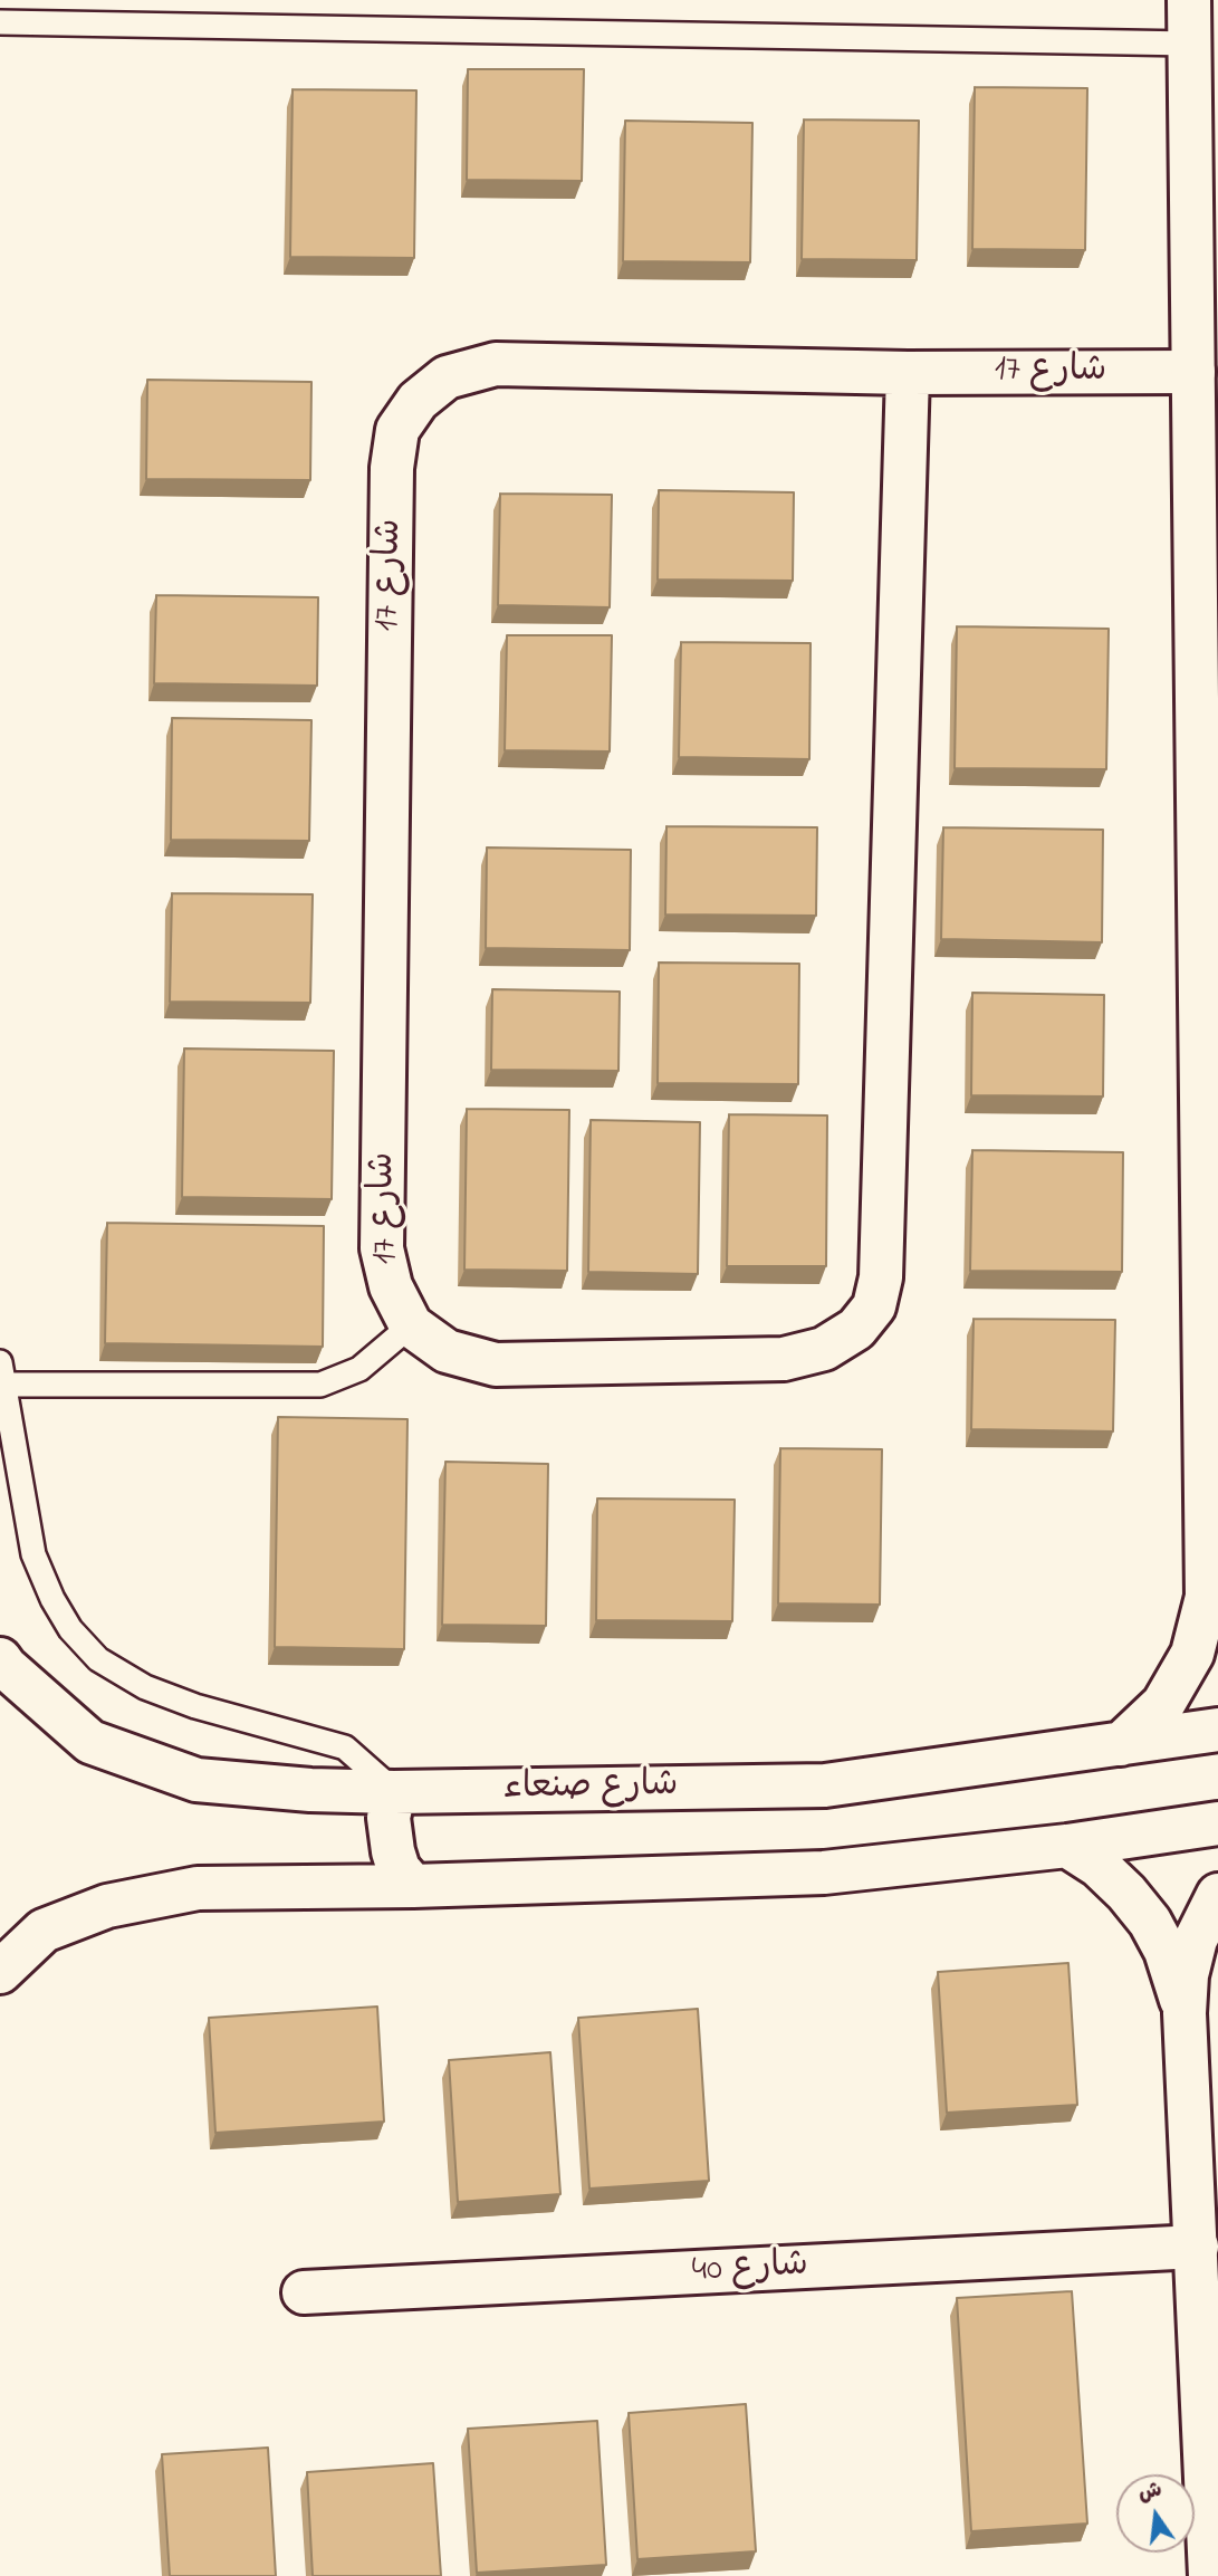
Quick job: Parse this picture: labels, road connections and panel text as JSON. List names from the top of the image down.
{
  "streets": {
    "street": ["شارع 17", "شارع صنعاء", "شارع 40"]
  },
  "north": "top"
}
